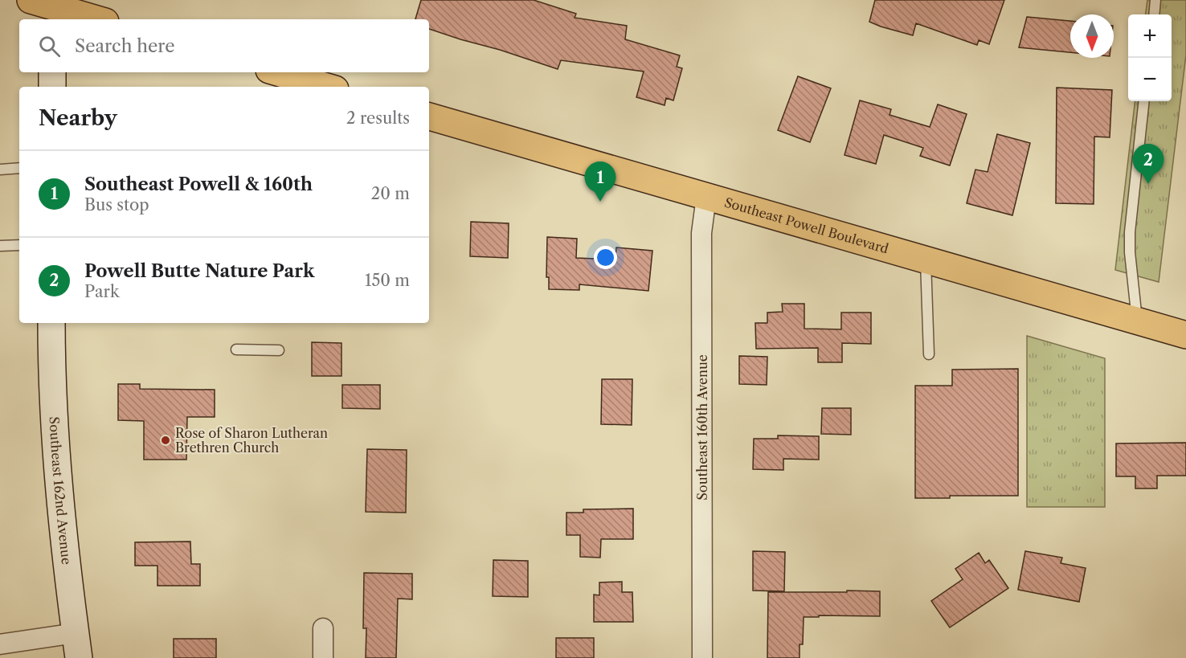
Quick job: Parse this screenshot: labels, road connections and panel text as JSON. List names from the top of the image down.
{
  "streets": {
    "main road": ["Southeast Powell Boulevard", "Southeast 162nd Avenue"],
    "street": ["Southeast 160th Avenue"]
  },
  "crossings": [
    ["Southeast Powell Boulevard", "Southeast 160th Avenue"]
  ],
  "places": ["Rose of Sharon Lutheran Brethren Church"],
  "north": "bottom",
  "page": {
    "map_buttons": ["+", "−"],
    "search": "Search here",
    "heading": ["Nearby", "2 results"],
    "pins": ["2", "1"],
    "list": [
      {
        "mark": "1",
        "name": "Southeast Powell & 160th",
        "note": "Bus stop",
        "value": "20 m"
      },
      {
        "mark": "2",
        "name": "Powell Butte Nature Park",
        "note": "Park",
        "value": "150 m"
      }
    ]
  }
}
